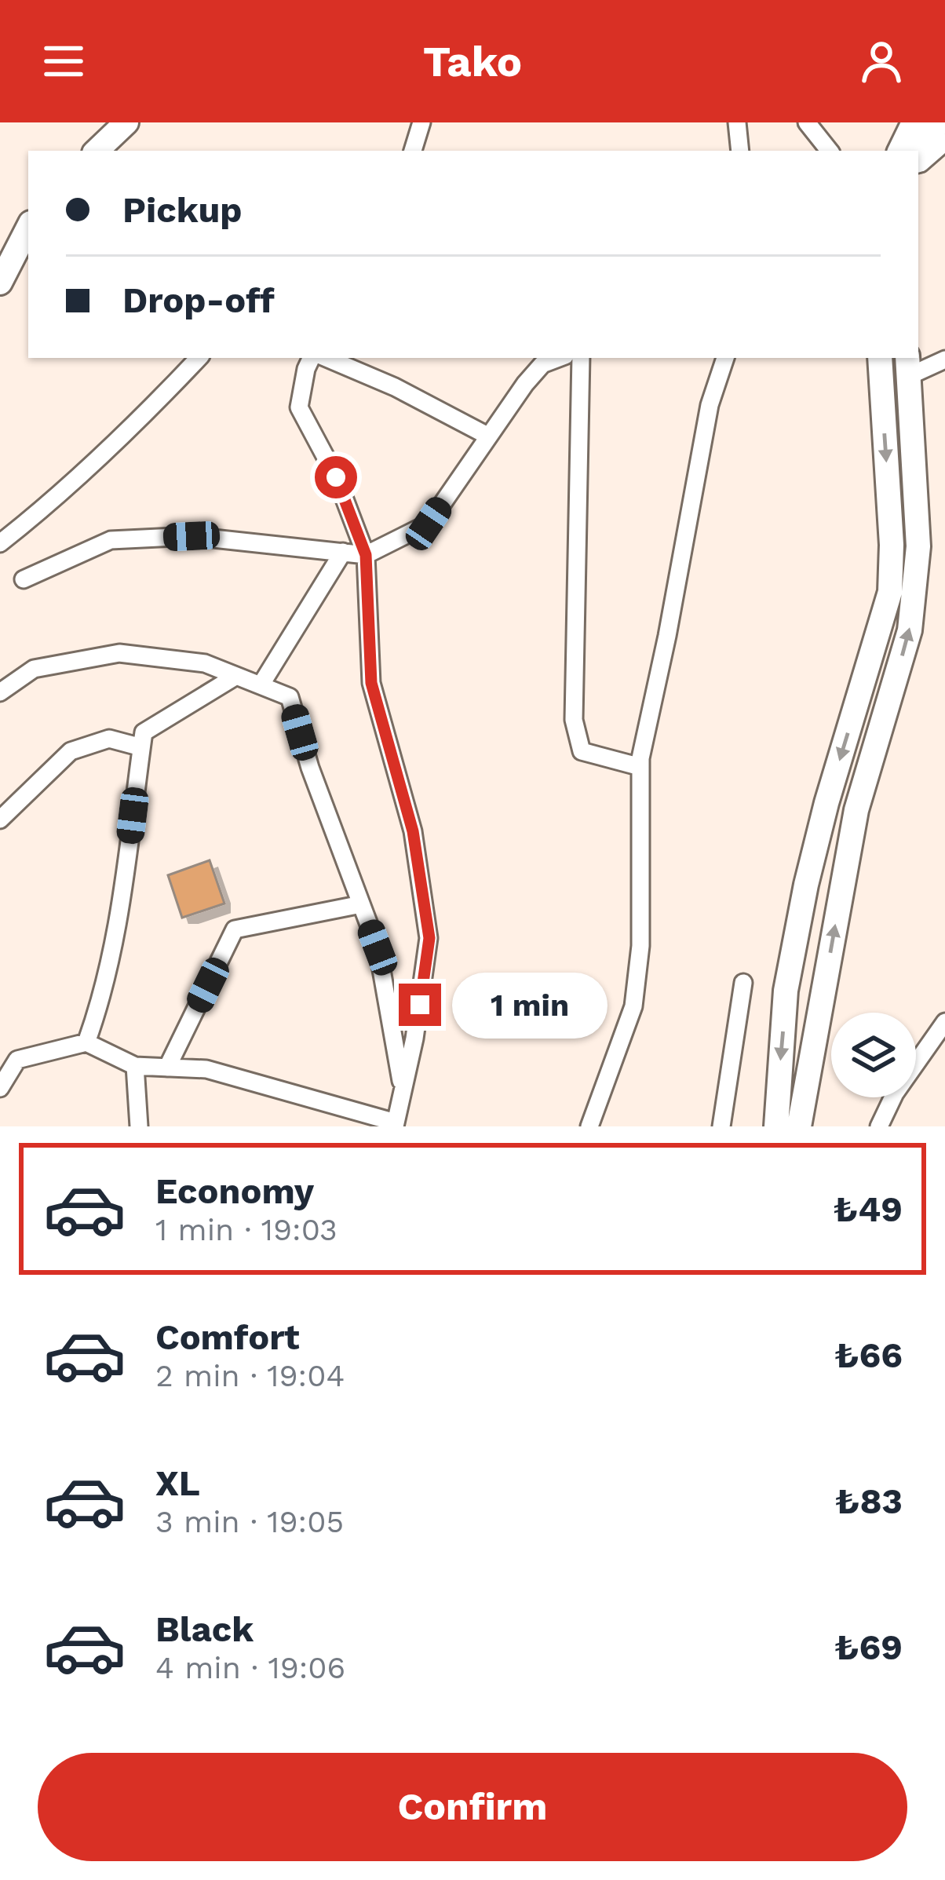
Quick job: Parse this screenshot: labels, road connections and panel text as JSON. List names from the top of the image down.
{
  "page": {
    "header": "Tako",
    "banner": ["Pickup", "Drop-off"],
    "bubble": "1 min",
    "list": [
      {
        "name": "Economy",
        "note": "1 min · 19:03",
        "value": "₺49"
      },
      {
        "name": "Comfort",
        "note": "2 min · 19:04",
        "value": "₺66"
      },
      {
        "name": "XL",
        "note": "3 min · 19:05",
        "value": "₺83"
      },
      {
        "name": "Black",
        "note": "4 min · 19:06",
        "value": "₺69"
      }
    ],
    "buttons": "Confirm"
  }
}
